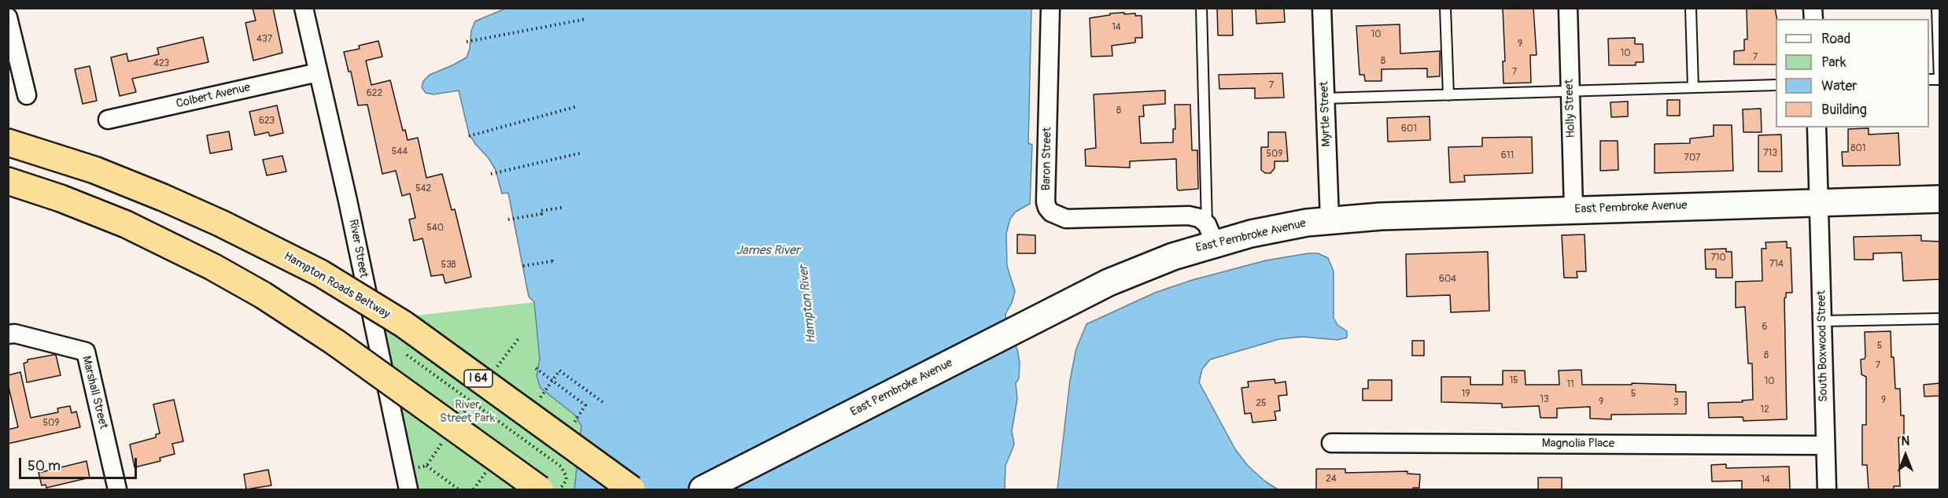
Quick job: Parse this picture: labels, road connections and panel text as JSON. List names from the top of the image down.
{
  "streets": {
    "highway": ["Hampton Roads Beltway", "I 64"],
    "main road": ["East Pembroke Avenue"],
    "street": [
      "Colbert Avenue",
      "Holly Street",
      "Myrtle Street",
      "Baron Street",
      "River Street",
      "South Boxwood Street",
      "Marshall Street",
      "Magnolia Place"
    ]
  },
  "crossings": [
    ["Colbert Avenue", "River Street"],
    ["Holly Street", "East Pembroke Avenue"],
    ["Myrtle Street", "East Pembroke Avenue"],
    ["Baron Street", "East Pembroke Avenue"],
    ["East Pembroke Avenue", "South Boxwood Street"],
    ["South Boxwood Street", "Magnolia Place"]
  ],
  "water": ["James River", "Hampton River"],
  "parks": ["River Street Park"],
  "house_numbers": [
    "14",
    "10",
    "437",
    "9",
    "10",
    "7",
    "8",
    "423",
    "7",
    "7",
    "622",
    "8",
    "623",
    "601",
    "801",
    "544",
    "713",
    "509",
    "611",
    "707",
    "542",
    "540",
    "710",
    "714",
    "538",
    "604",
    "6",
    "5",
    "8",
    "7",
    "15",
    "10",
    "11",
    "19",
    "5",
    "13",
    "9",
    "9",
    "3",
    "25",
    "12",
    "509",
    "24",
    "14"
  ],
  "legend": [
    "Road",
    "Park",
    "Water",
    "Building"
  ],
  "scale_bar": "50 m",
  "north": "top"
}
